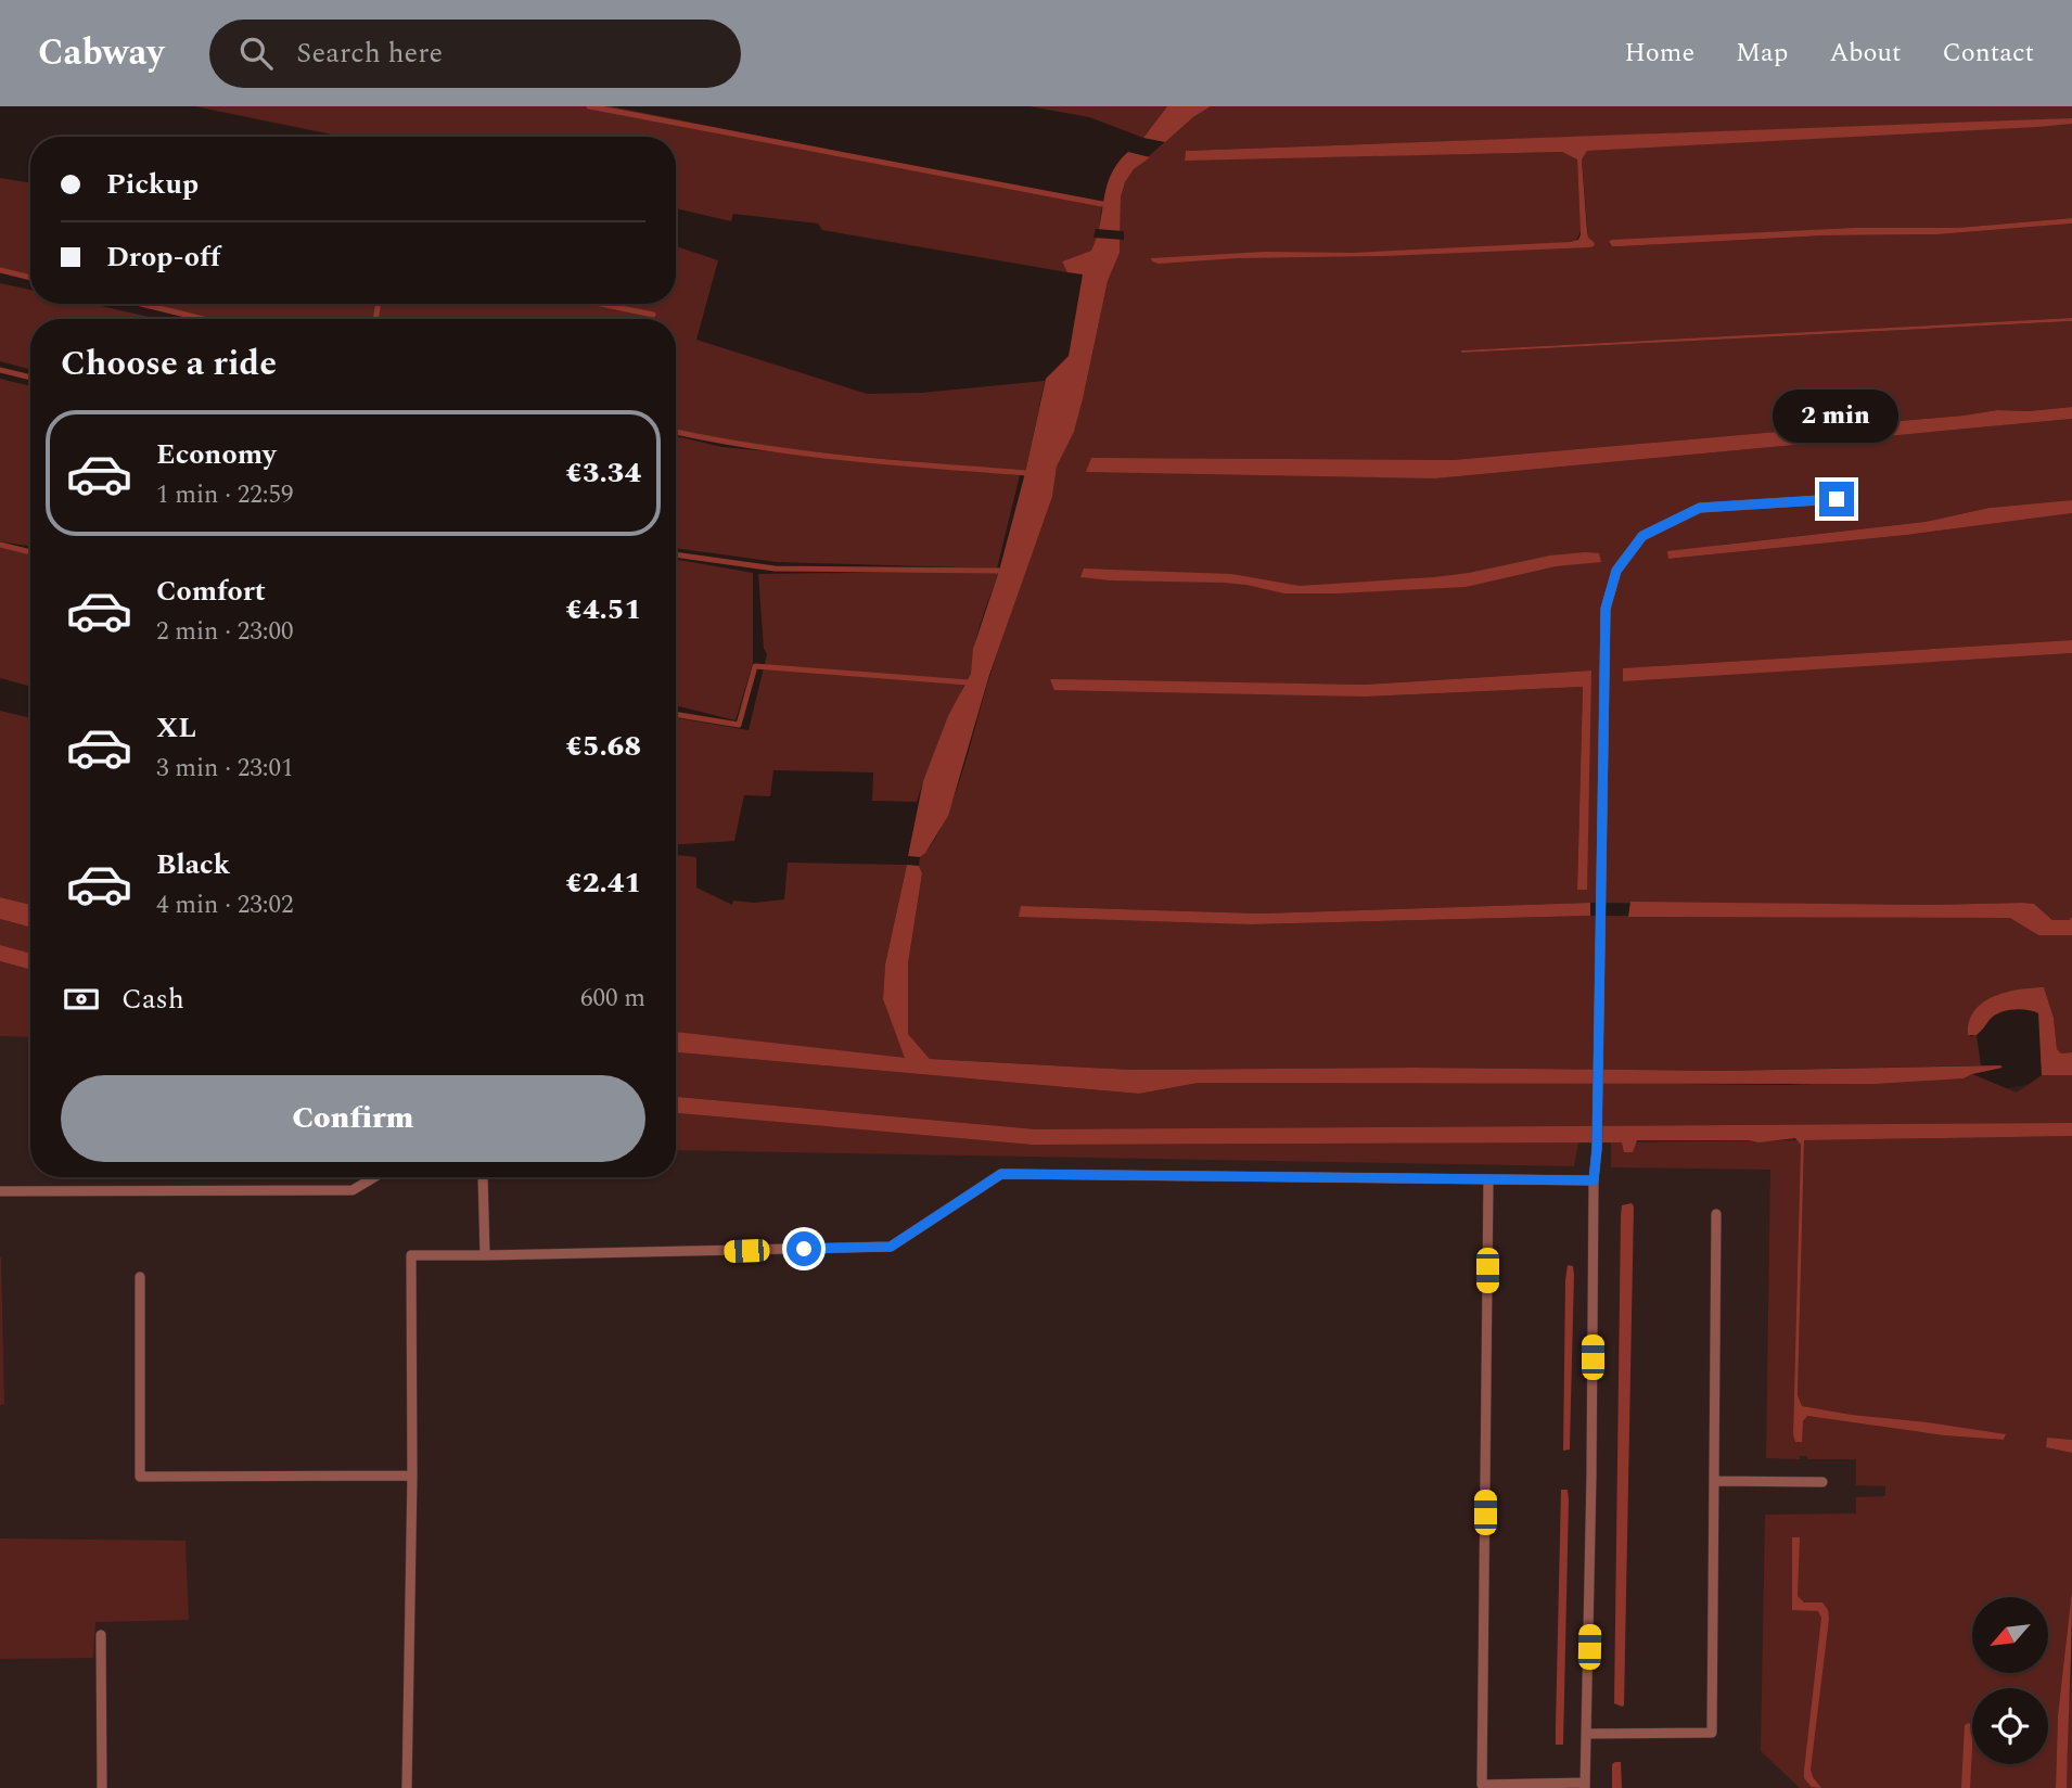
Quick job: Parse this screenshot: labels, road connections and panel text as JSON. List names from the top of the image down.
{
  "north": "bottom left",
  "page": {
    "header": "Cabway",
    "search": "Search here",
    "nav": [
      "Home",
      "Map",
      "About",
      "Contact"
    ],
    "banner": ["Pickup", "Drop-off"],
    "heading": "Choose a ride",
    "bubble": "2 min",
    "list": [
      {
        "name": "Economy",
        "note": "1 min · 22:59",
        "value": "€3.34"
      },
      {
        "name": "Comfort",
        "note": "2 min · 23:00",
        "value": "€4.51"
      },
      {
        "name": "XL",
        "note": "3 min · 23:01",
        "value": "€5.68"
      },
      {
        "name": "Black",
        "note": "4 min · 23:02",
        "value": "€2.41"
      }
    ],
    "pay": ["Cash", "600 m"],
    "buttons": "Confirm"
  }
}
